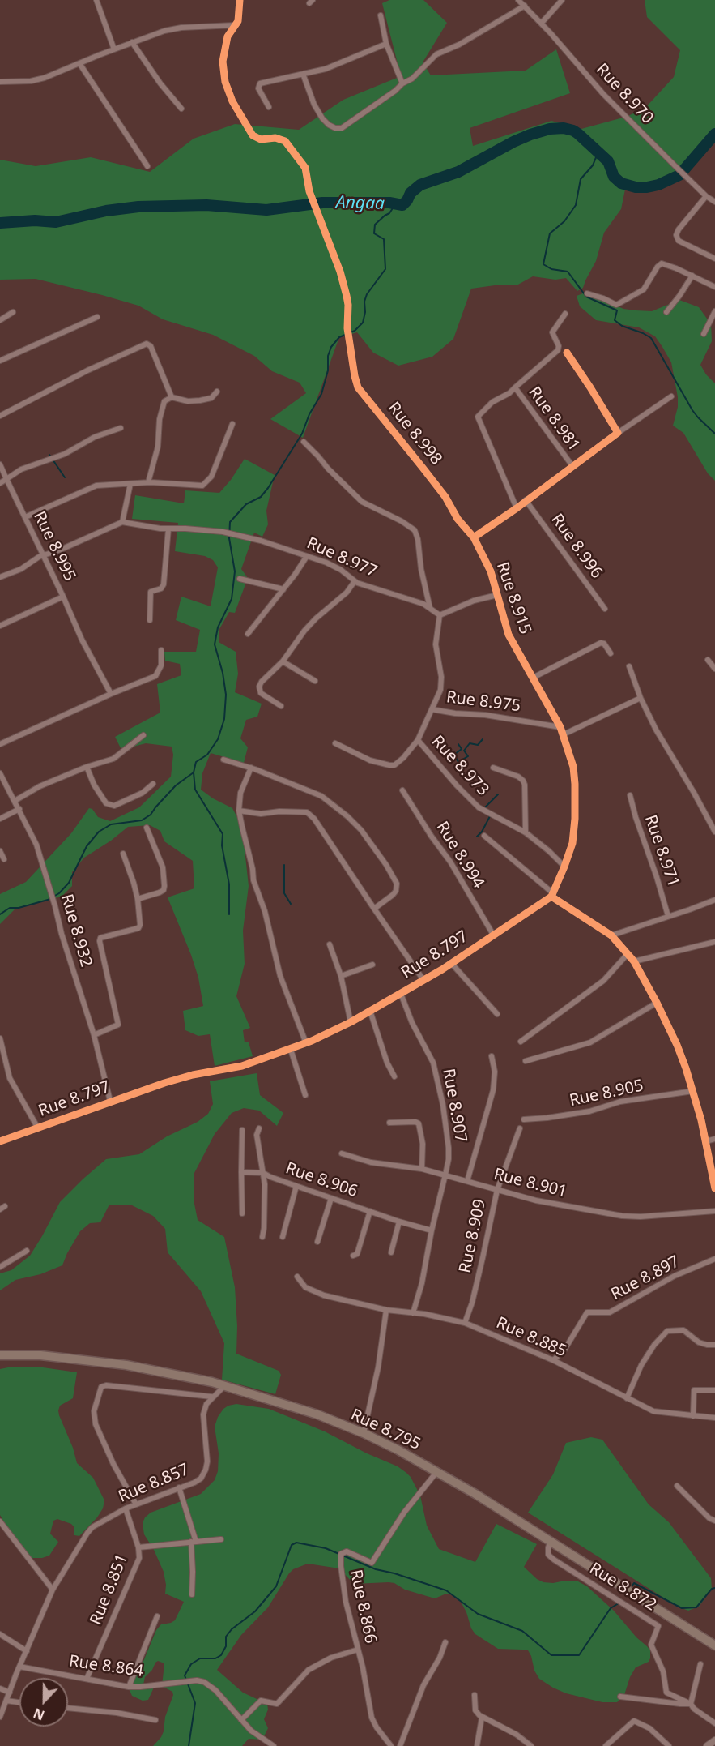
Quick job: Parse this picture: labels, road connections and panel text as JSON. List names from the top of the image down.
{
  "streets": {
    "highway": ["Rue 8.795"],
    "street": [
      "Rue 8.970",
      "Rue 8.981",
      "Rue 8.998",
      "Rue 8.995",
      "Rue 8.996",
      "Rue 8.977",
      "Rue 8.915",
      "Rue 8.975",
      "Rue 8.973",
      "Rue 8.971",
      "Rue 8.994",
      "Rue 8.932",
      "Rue 8.797",
      "Rue 8.905",
      "Rue 8.907",
      "Rue 8.906",
      "Rue 8.901",
      "Rue 8.909",
      "Rue 8.897",
      "Rue 8.885",
      "Rue 8.857",
      "Rue 8.872",
      "Rue 8.851",
      "Rue 8.866",
      "Rue 8.864"
    ]
  },
  "crossings": [
    ["Rue 8.998", "Rue 8.915"],
    ["Rue 8.977", "Rue 8.973"],
    ["Rue 8.915", "Rue 8.975"],
    ["Rue 8.915", "Rue 8.973"],
    ["Rue 8.915", "Rue 8.797"],
    ["Rue 8.975", "Rue 8.973"],
    ["Rue 8.994", "Rue 8.797"],
    ["Rue 8.932", "Rue 8.797"],
    ["Rue 8.797", "Rue 8.907"],
    ["Rue 8.907", "Rue 8.906"],
    ["Rue 8.907", "Rue 8.901"],
    ["Rue 8.907", "Rue 8.885"],
    ["Rue 8.901", "Rue 8.909"],
    ["Rue 8.909", "Rue 8.885"],
    ["Rue 8.897", "Rue 8.885"],
    ["Rue 8.795", "Rue 8.872"],
    ["Rue 8.795", "Rue 8.866"],
    ["Rue 8.857", "Rue 8.851"],
    ["Rue 8.857", "Rue 8.864"],
    ["Rue 8.851", "Rue 8.864"]
  ],
  "water": ["Angaa"],
  "north": "bottom"
}
